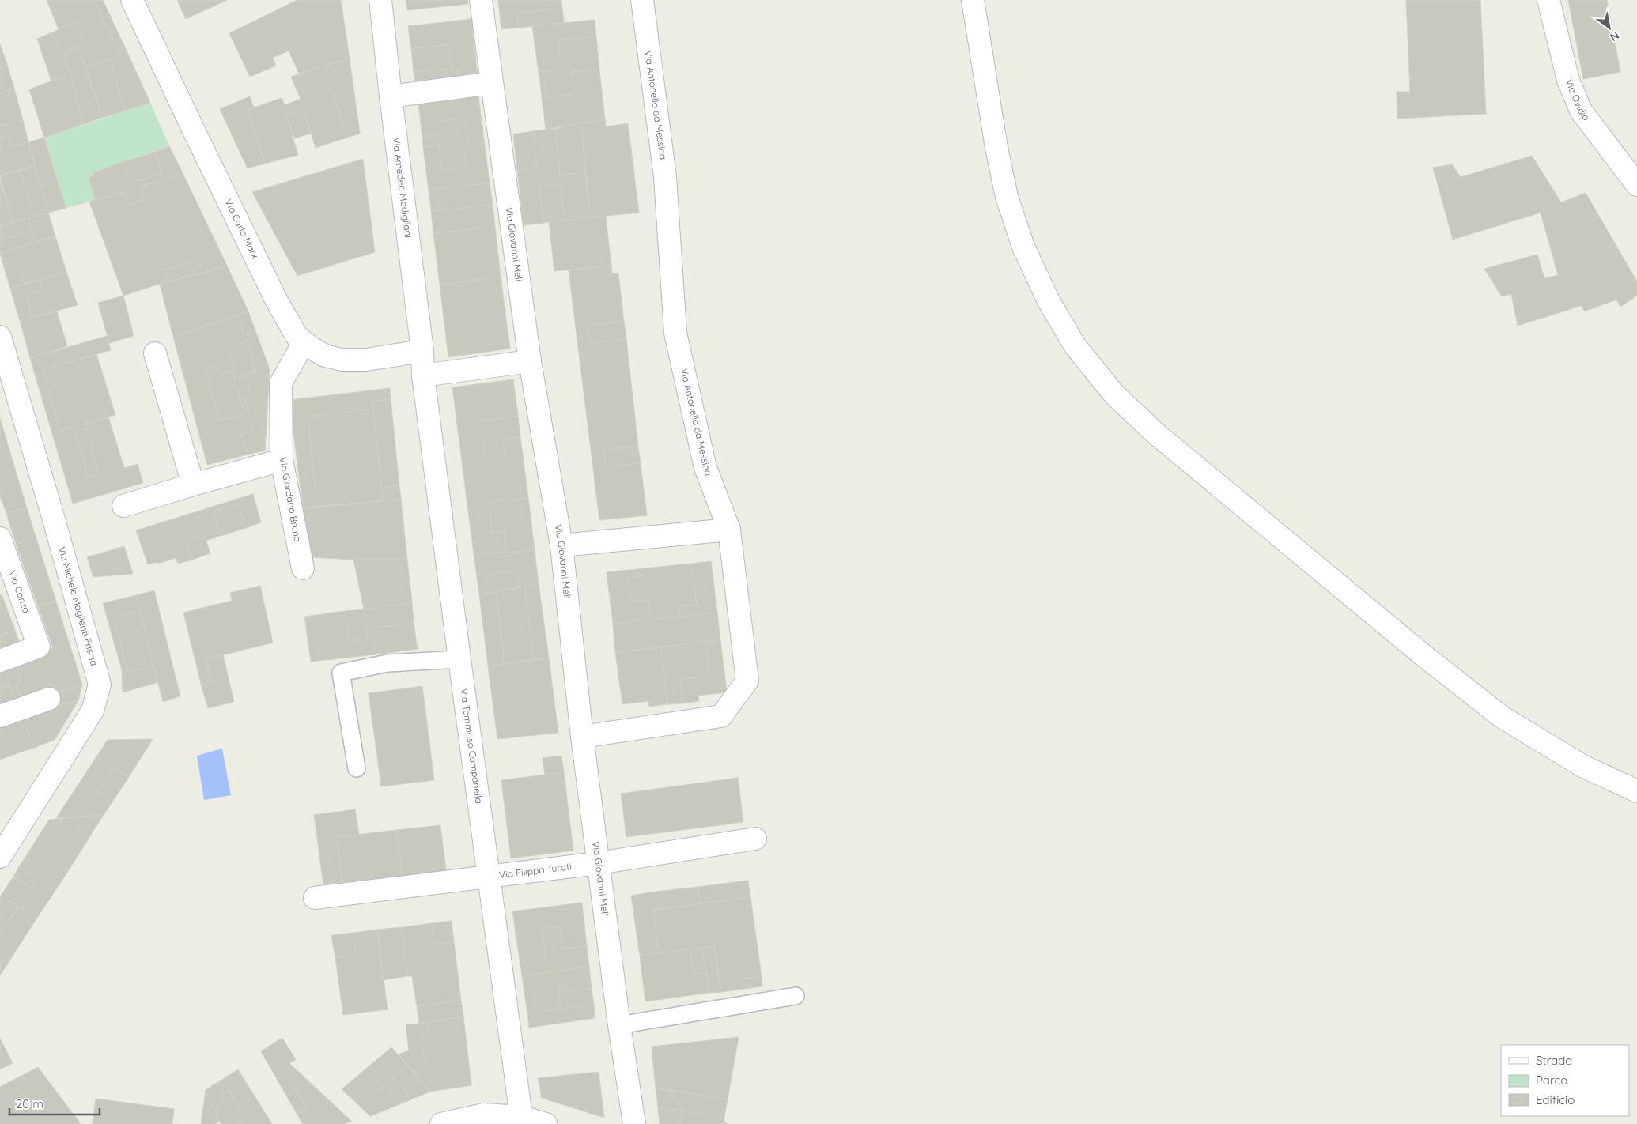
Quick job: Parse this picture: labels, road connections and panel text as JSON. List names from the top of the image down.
{
  "streets": {
    "street": [
      "Via Ovidio",
      "Via Antonello da Messina",
      "Via Amedeo Modigliani",
      "Via Carlo Marx",
      "Via Giovanni Meli",
      "Via Giordano Bruno",
      "Via Conzo",
      "Via Michele Maglienti Friscia",
      "Via Tommaso Campanella",
      "Via Filippo Turati"
    ]
  },
  "crossings": [
    ["Via Antonello da Messina", "Via Giovanni Meli"],
    ["Via Amedeo Modigliani", "Via Carlo Marx"],
    ["Via Amedeo Modigliani", "Via Tommaso Campanella"],
    ["Via Carlo Marx", "Via Giordano Bruno"],
    ["Via Giovanni Meli", "Via Filippo Turati"],
    ["Via Tommaso Campanella", "Via Filippo Turati"]
  ],
  "legend": ["Strada", "Parco", "Edificio"],
  "scale_bar": "20 m",
  "north": "bottom right"
}
